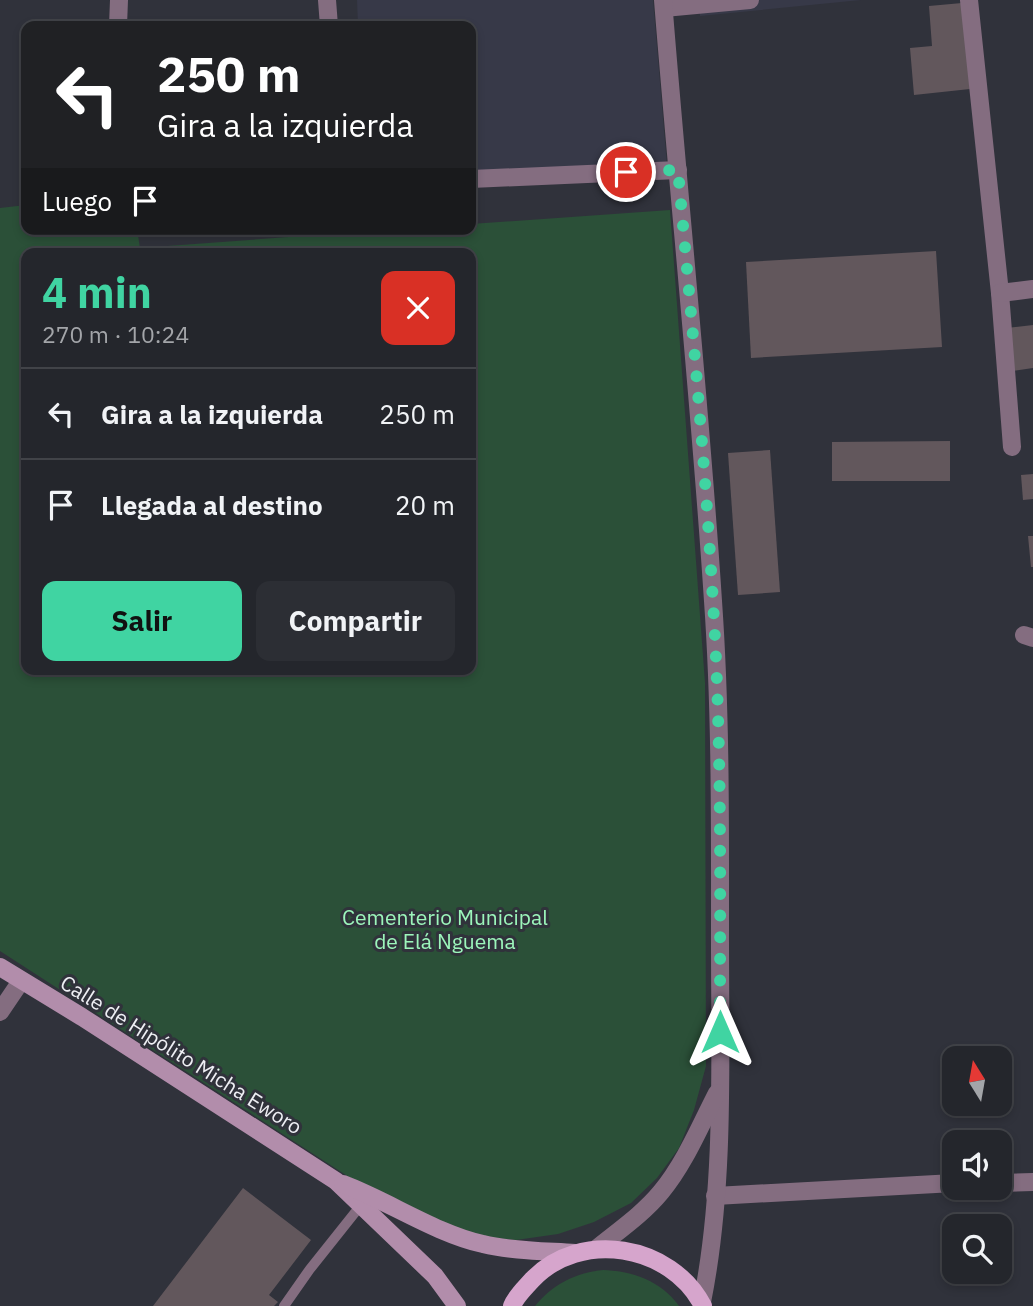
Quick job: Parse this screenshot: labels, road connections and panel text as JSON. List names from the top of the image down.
{
  "streets": {
    "main road": ["Calle de Hipólito Micha Eworo"]
  },
  "parks": ["Cementerio Municipal de Elá Nguema"],
  "north": "top",
  "page": {
    "turn": ["250 m", "Gira a la izquierda"],
    "then": "Luego",
    "heading": ["4 min", "270 m · 10:24"],
    "list": [
      {
        "name": "Gira a la izquierda",
        "value": "250 m"
      },
      {
        "name": "Llegada al destino",
        "value": "20 m"
      }
    ],
    "buttons": ["Salir", "Compartir"]
  }
}
